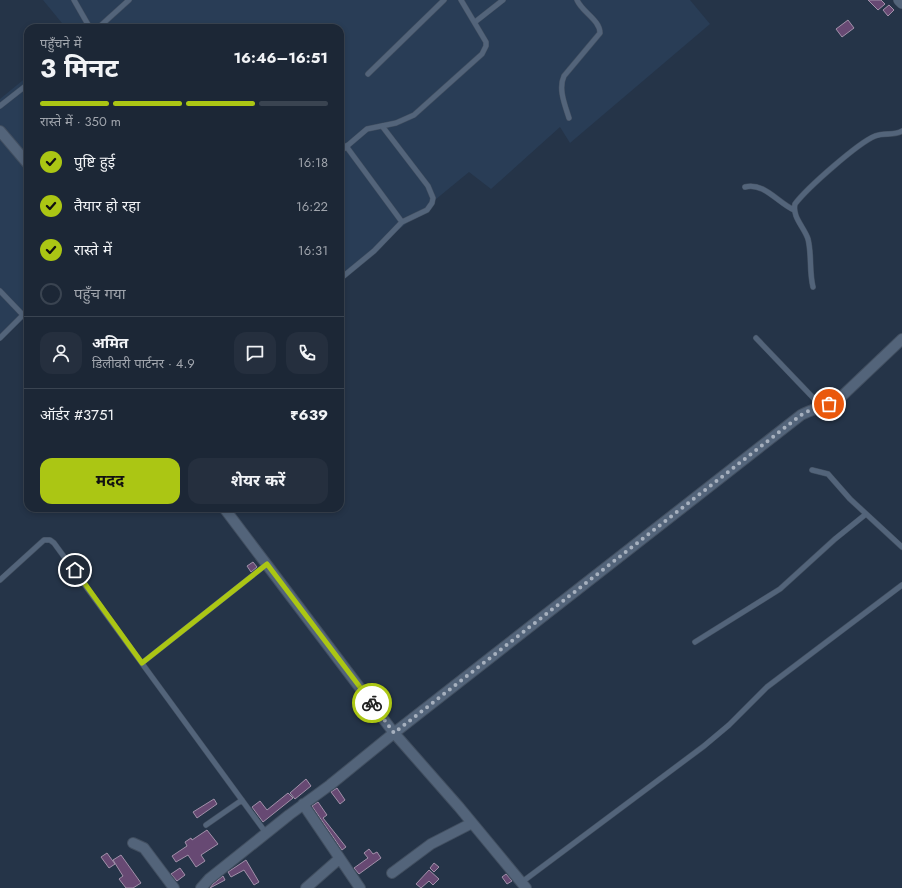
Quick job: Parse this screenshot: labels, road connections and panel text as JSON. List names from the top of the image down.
{
  "page": {
    "heading": ["3 मिनट", "पहुँचने में", "16:46–16:51"],
    "panel": [
      "अमित",
      "डिलीवरी पार्टनर · 4.9",
      "ऑर्डर #3751",
      "₹639"
    ],
    "bar": "रास्ते में · 350 m",
    "list": [
      ["पुष्टि हुई", "16:18"],
      ["तैयार हो रहा", "16:22"],
      ["रास्ते में", "16:31"],
      "पहुँच गया"
    ],
    "buttons": ["मदद", "शेयर करें"]
  }
}
